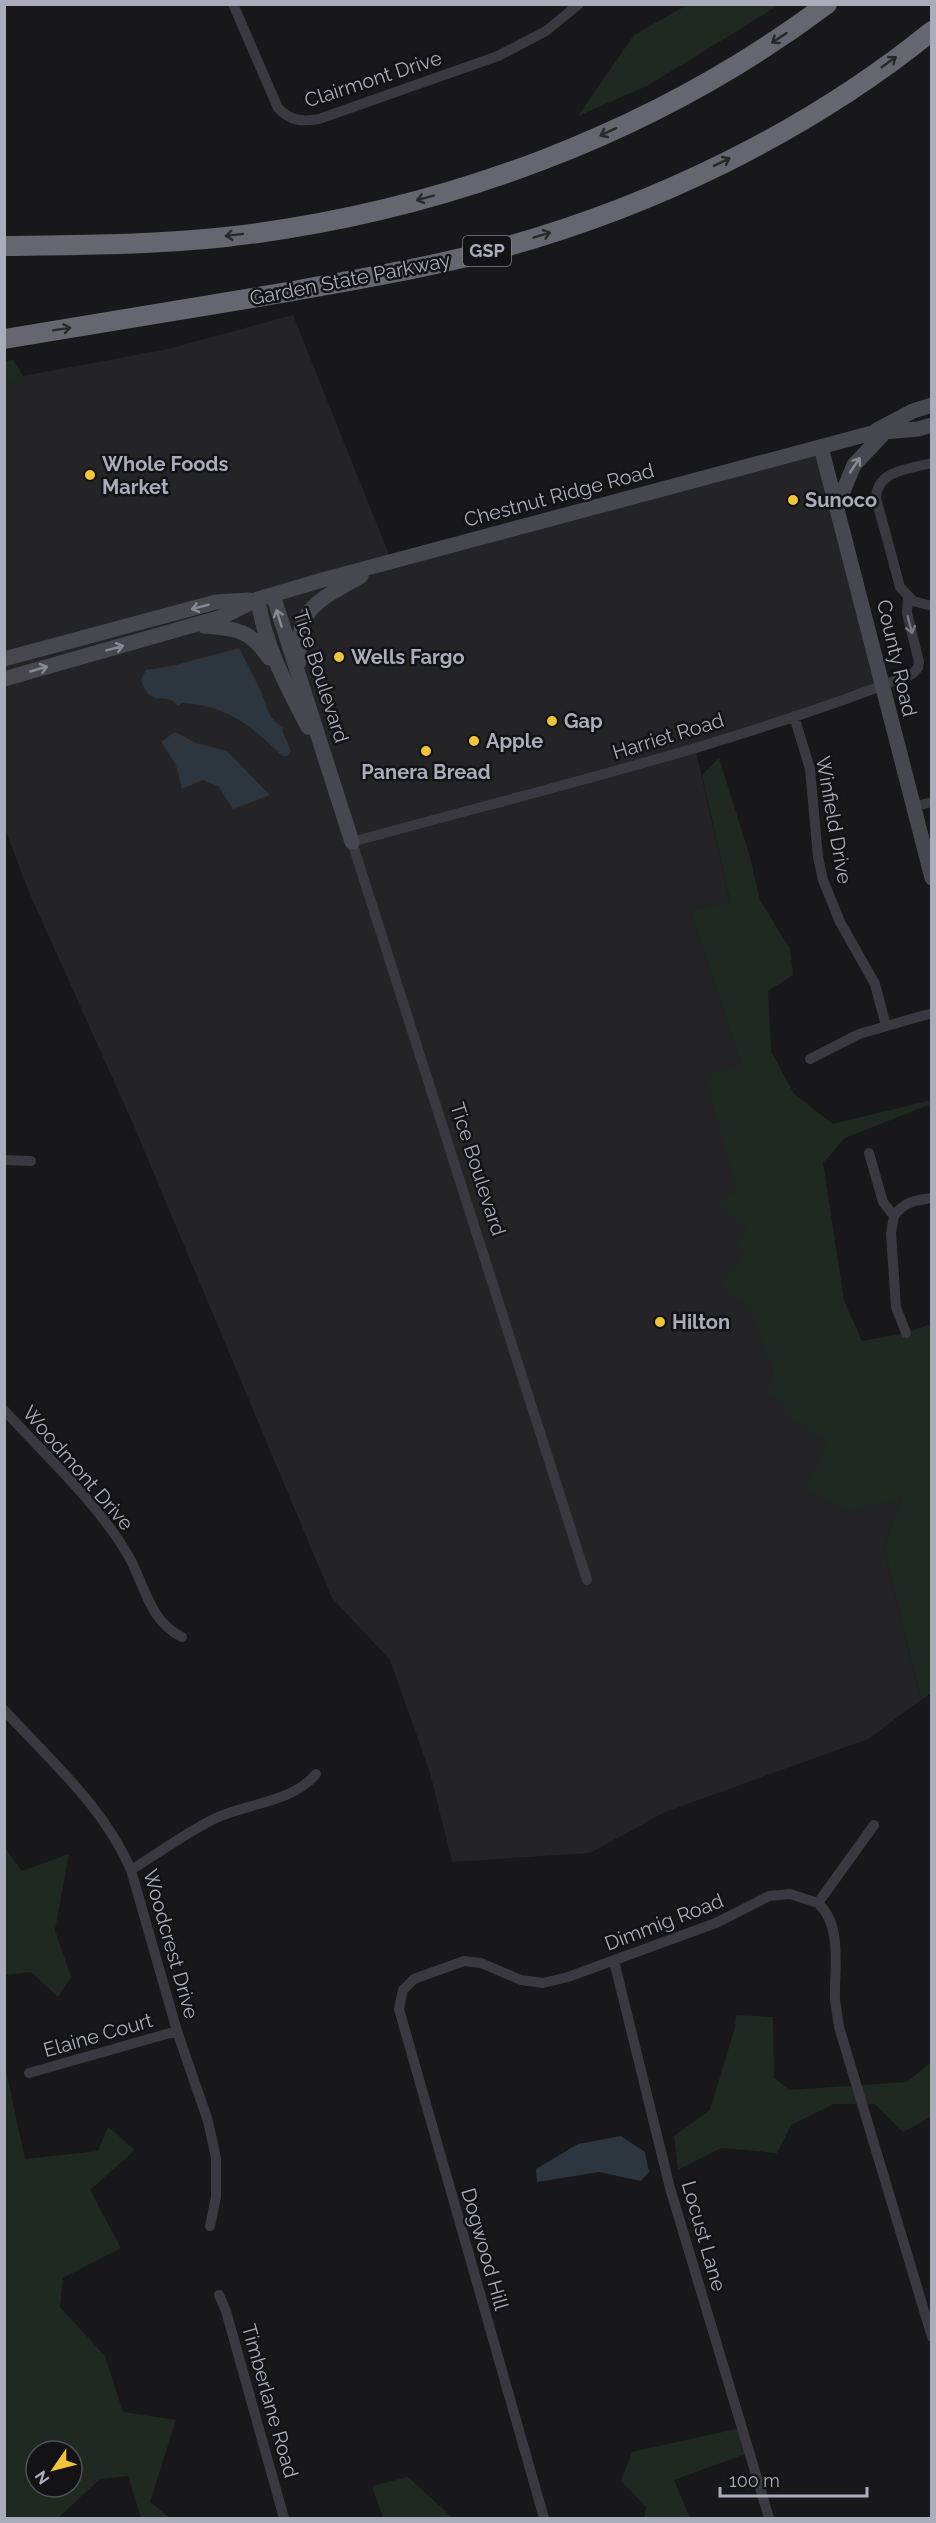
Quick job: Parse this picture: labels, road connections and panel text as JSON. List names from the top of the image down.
{
  "streets": {
    "highway": ["GSP", "Garden State Parkway"],
    "main road": ["Chestnut Ridge Road", "County Road", "Tice Boulevard"],
    "street": [
      "Clairmont Drive",
      "Harriet Road",
      "Winfield Drive",
      "Woodmont Drive",
      "Dimmig Road",
      "Woodcrest Drive",
      "Elaine Court",
      "Locust Lane",
      "Dogwood Hill",
      "Timberlane Road"
    ]
  },
  "crossings": [
    ["Chestnut Ridge Road", "County Road"],
    ["Chestnut Ridge Road", "Tice Boulevard"],
    ["County Road", "Harriet Road"],
    ["Tice Boulevard", "Harriet Road"],
    ["Harriet Road", "Winfield Drive"],
    ["Dimmig Road", "Locust Lane"],
    ["Dimmig Road", "Dogwood Hill"],
    ["Woodcrest Drive", "Elaine Court"]
  ],
  "places": [
    "Whole Foods Market",
    "Sunoco",
    "Wells Fargo",
    "Gap",
    "Apple",
    "Panera Bread",
    "Hilton"
  ],
  "scale_bar": "100 m",
  "north": "bottom left"
}
